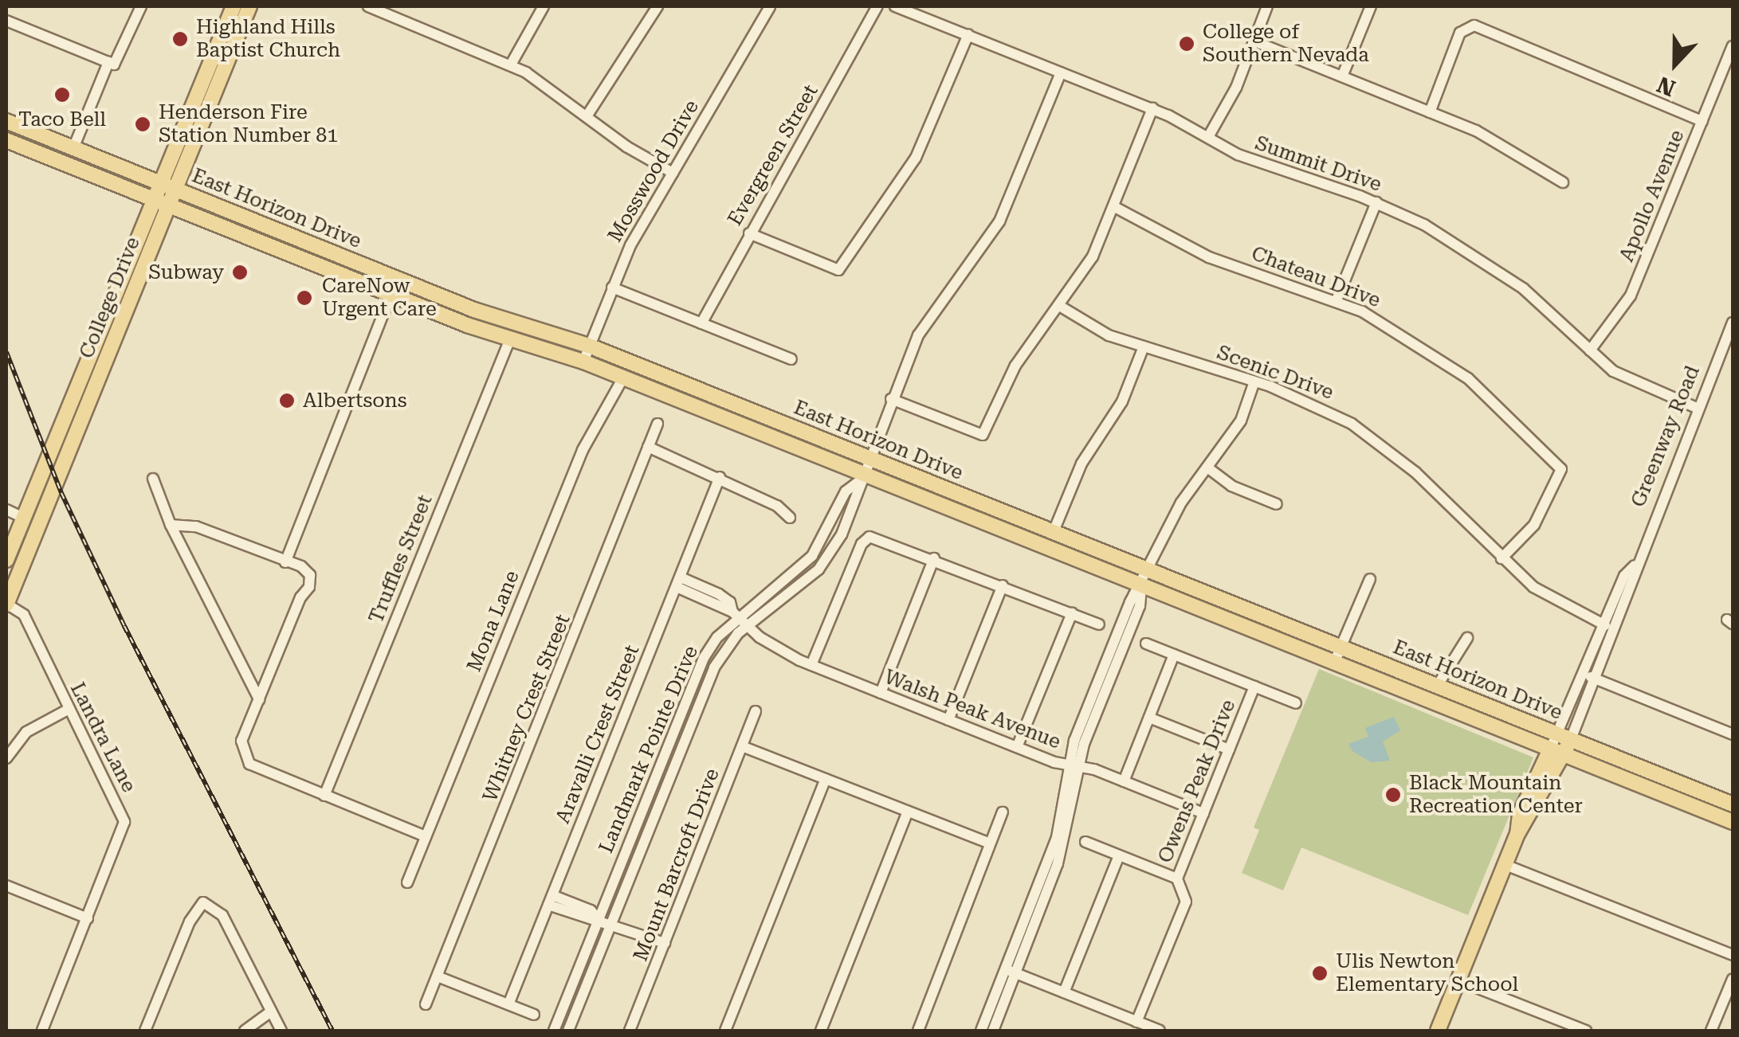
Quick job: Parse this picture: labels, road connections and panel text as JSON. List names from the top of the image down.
{
  "streets": {
    "main road": ["East Horizon Drive", "College Drive", "Greenway Road"],
    "street": [
      "Evergreen Street",
      "Summit Drive",
      "Mosswood Drive",
      "Apollo Avenue",
      "Chateau Drive",
      "Scenic Drive",
      "Truffles Street",
      "Mona Lane",
      "Whitney Crest Street",
      "Walsh Peak Avenue",
      "Aravalli Crest Street",
      "Landra Lane",
      "Landmark Pointe Drive",
      "Owens Peak Drive",
      "Mount Barcroft Drive"
    ]
  },
  "crossings": [
    ["Summit Drive", "Apollo Avenue"],
    ["Summit Drive", "Greenway Road"],
    ["Summit Drive", "Landmark Pointe Drive"],
    ["Mosswood Drive", "East Horizon Drive"],
    ["East Horizon Drive", "College Drive"],
    ["East Horizon Drive", "Greenway Road"],
    ["East Horizon Drive", "Truffles Street"],
    ["East Horizon Drive", "Mona Lane"],
    ["East Horizon Drive", "Landmark Pointe Drive"],
    ["Chateau Drive", "Scenic Drive"],
    ["College Drive", "Landra Lane"],
    ["Scenic Drive", "Greenway Road"],
    ["Walsh Peak Avenue", "Aravalli Crest Street"],
    ["Walsh Peak Avenue", "Landmark Pointe Drive"],
    ["Walsh Peak Avenue", "Owens Peak Drive"]
  ],
  "places": [
    "Highland Hills Baptist Church",
    "College of Southern Nevada",
    "Taco Bell",
    "Henderson Fire Station Number 81",
    "Subway",
    "CareNow Urgent Care",
    "Albertsons",
    "Black Mountain Recreation Center",
    "Ulis Newton Elementary School"
  ],
  "north": "bottom"
}
